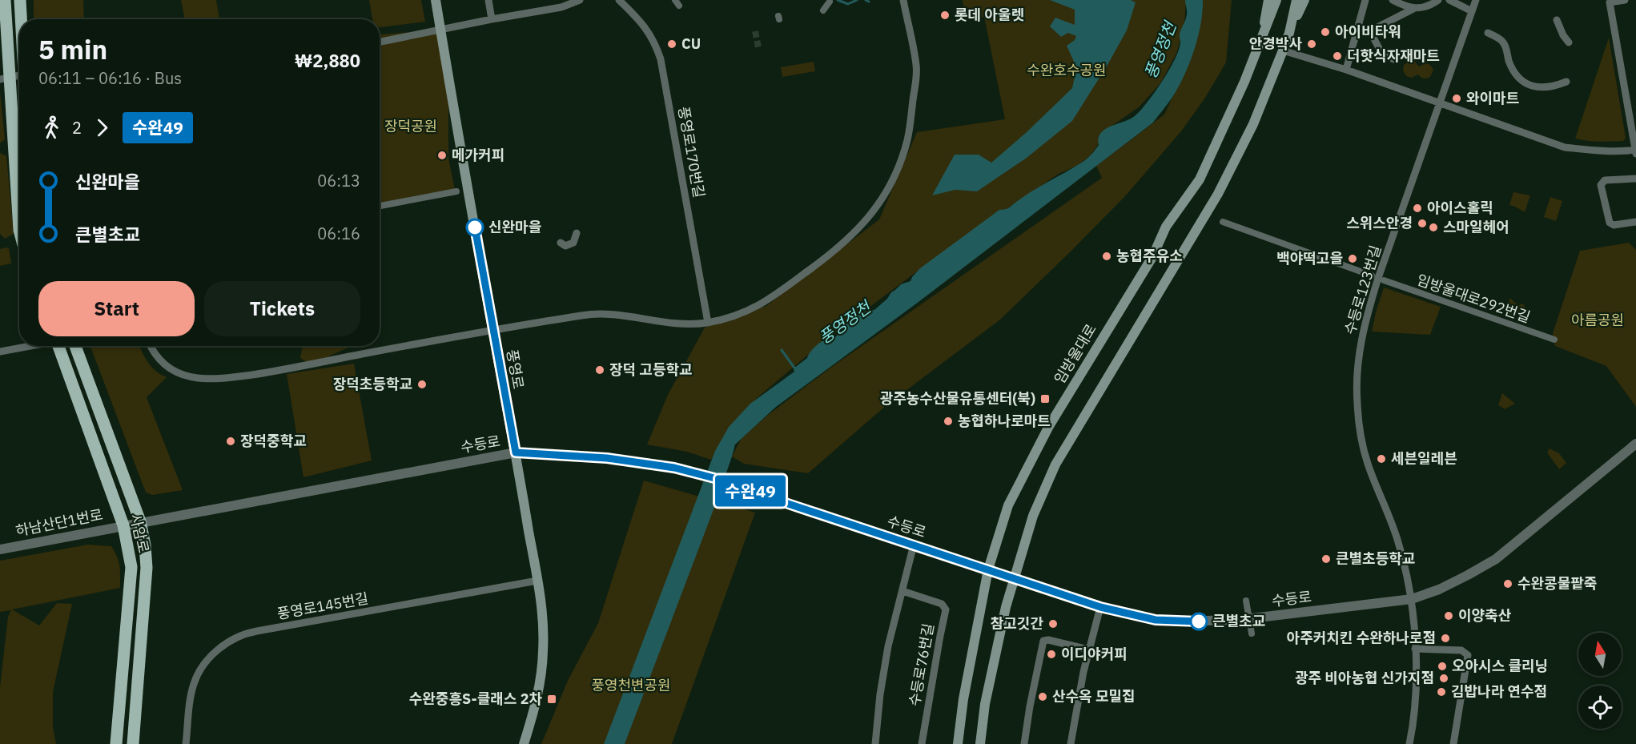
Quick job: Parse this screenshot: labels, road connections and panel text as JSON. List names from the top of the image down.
{
  "streets": {
    "main road": ["임방울대로", "풍영로", "사암로"],
    "street": [
      "풍영로170번길",
      "수등로123번길",
      "임방울대로292번길",
      "수등로",
      "하남산단1번로",
      "풍영로145번길",
      "수등로76번길"
    ]
  },
  "crossings": [
    ["수등로123번길", "수등로"],
    ["임방울대로", "수등로"],
    ["풍영로", "수등로"],
    ["풍영로", "풍영로145번길"],
    ["수등로", "하남산단1번로"],
    ["수등로", "사암로"],
    ["하남산단1번로", "사암로"]
  ],
  "water": ["풍영정천"],
  "parks": [
    "수완호수공원",
    "장덕공원",
    "아름공원",
    "풍영천변공원"
  ],
  "places": {
    "other": [
      "롯데 아울렛",
      "아이비타워",
      "CU",
      "안경박사",
      "더핫식자재마트",
      "와이마트",
      "메가커피",
      "아이스홀릭",
      "스위스안경",
      "신완마을",
      "스마일헤어",
      "농협주유소",
      "백야떡고을",
      "장덕 고등학교",
      "장덕초등학교",
      "농협하나로마트",
      "장덕중학교",
      "세븐일레븐",
      "큰별초등학교",
      "수완콩물팥죽",
      "이양축산",
      "큰별초교",
      "참고깃간",
      "아주커치킨 수완하나로점",
      "이디야커피",
      "오아시스 클리닝",
      "광주 비아농협 신가지점",
      "김밥나라 연수점",
      "산수옥 모밀집"
    ],
    "transit": ["광주농수산물유통센터(북)", "수완중흥S-클래스 2차"]
  },
  "lines": ["bus line 수완49"],
  "north": "top",
  "page": {
    "on_map": "수완49",
    "heading": ["5 min", "06:11 – 06:16 · Bus", "₩2,880"],
    "legs": ["2", "수완49"],
    "list": [
      {
        "name": "신완마을",
        "value": "06:13"
      },
      {
        "name": "큰별초교",
        "value": "06:16"
      }
    ],
    "buttons": ["Start", "Tickets"]
  }
}
